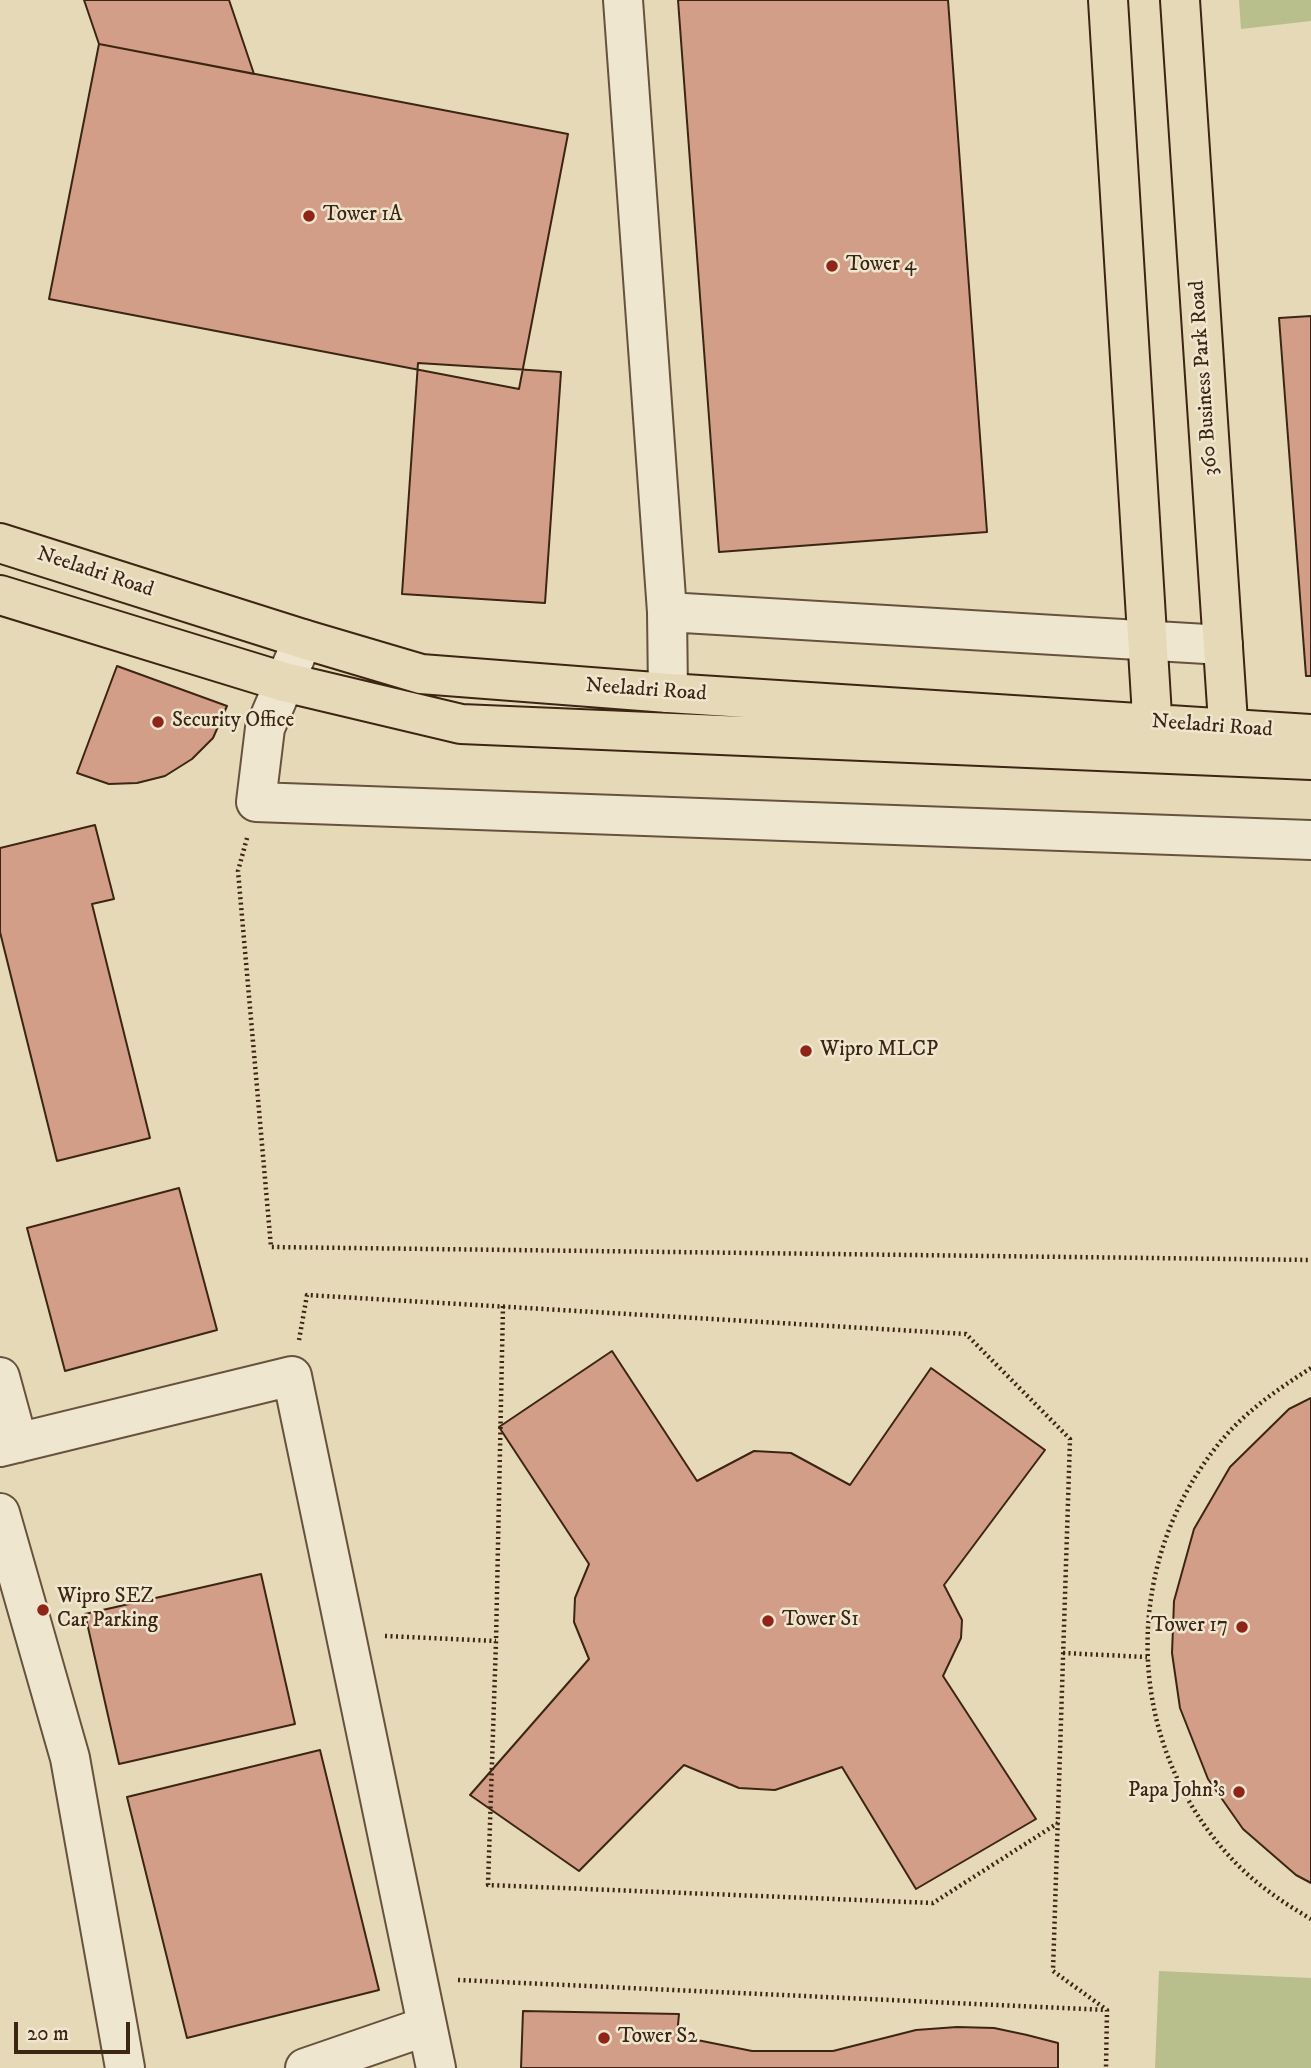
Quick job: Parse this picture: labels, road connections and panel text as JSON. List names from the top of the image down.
{
  "streets": {
    "main road": ["360 Business Park Road", "Neeladri Road"]
  },
  "crossings": [
    ["360 Business Park Road", "Neeladri Road"]
  ],
  "places": [
    "Tower 1A",
    "Tower 4",
    "Security Office",
    "Wipro MLCP",
    "Wipro SEZ Car Parking",
    "Tower S1",
    "Tower 17",
    "Papa John's",
    "Tower S2"
  ],
  "scale_bar": "20 m"
}
